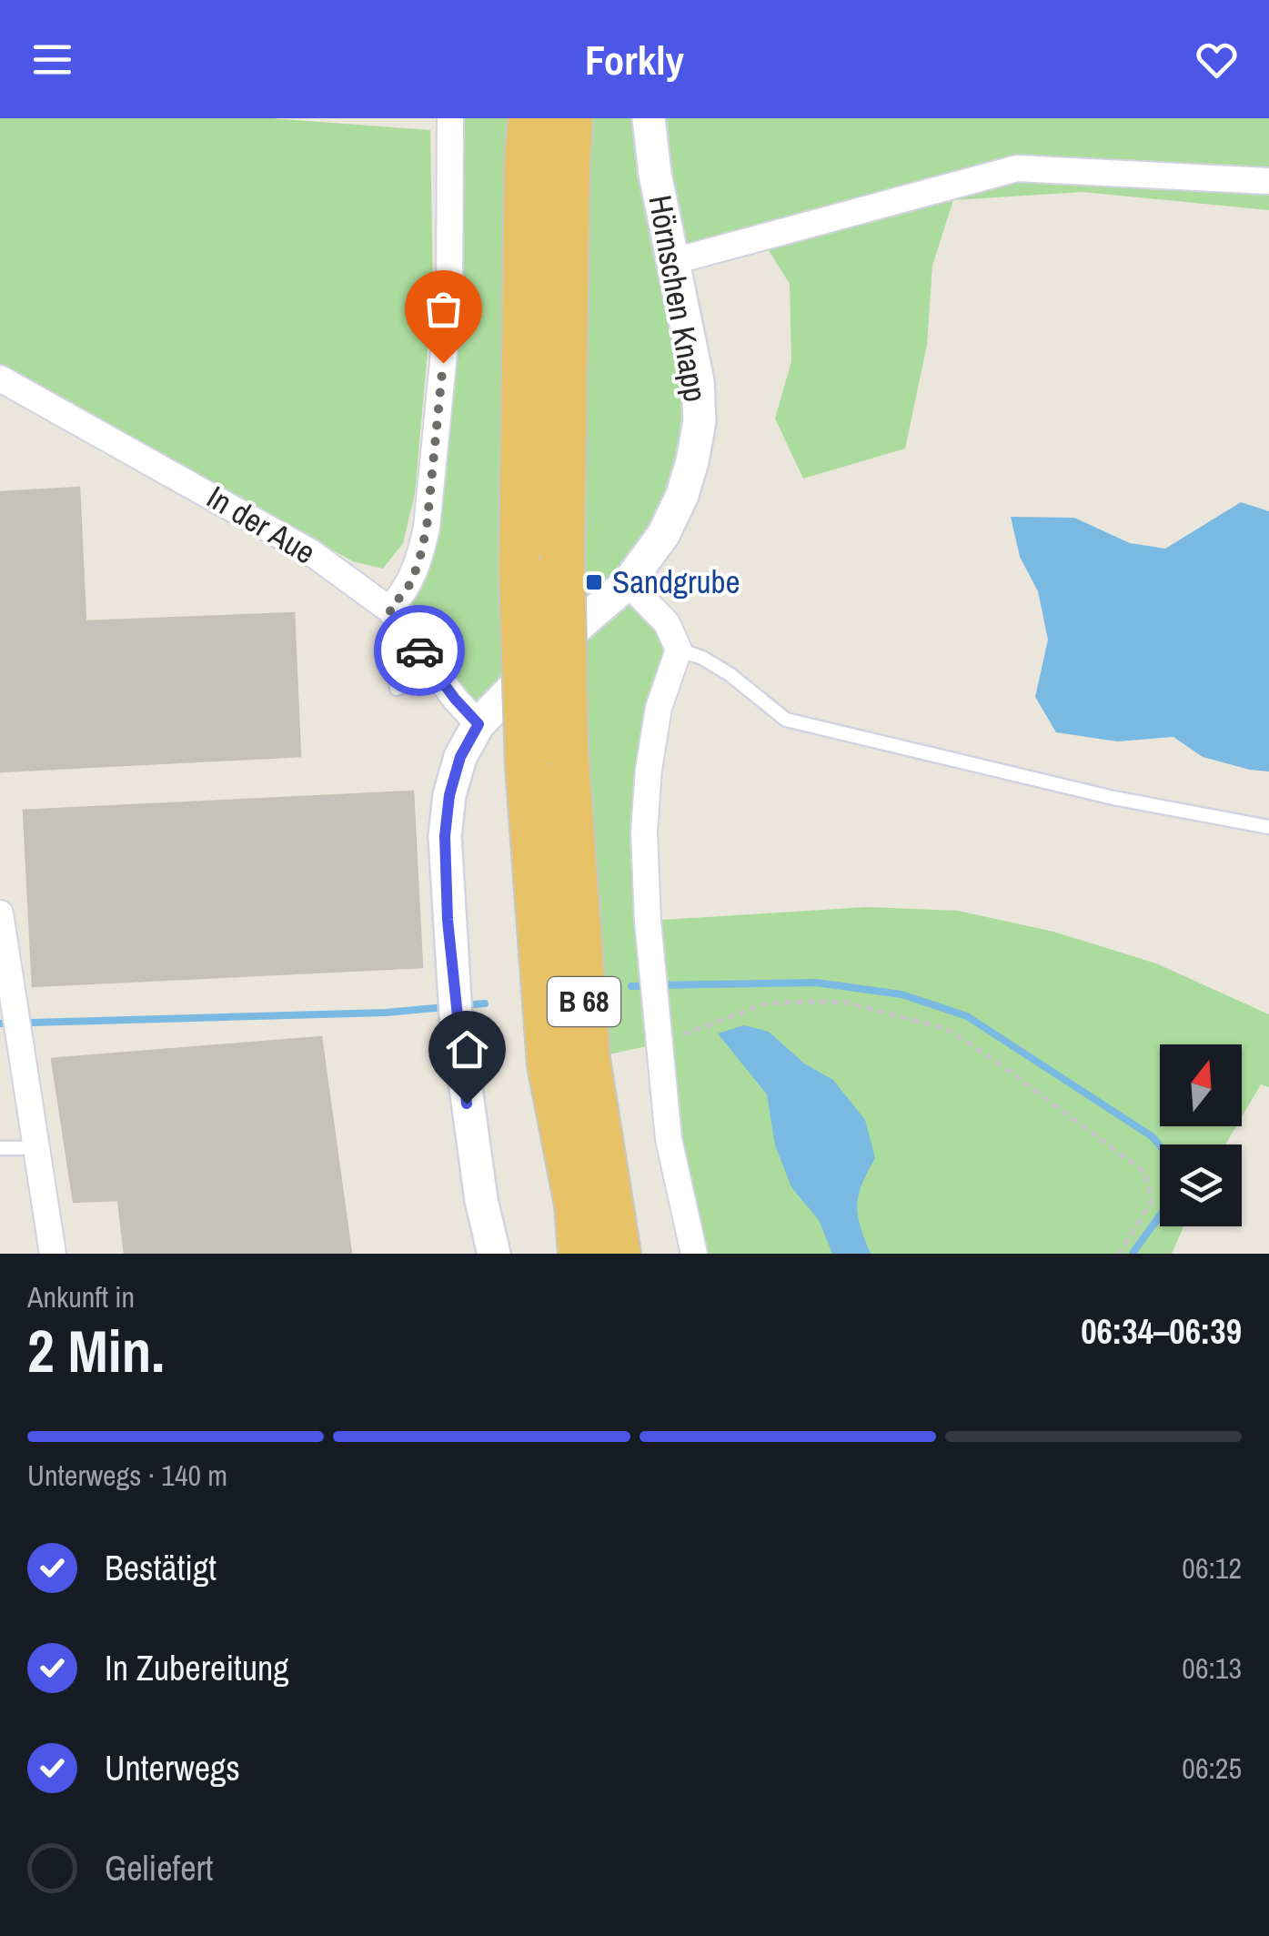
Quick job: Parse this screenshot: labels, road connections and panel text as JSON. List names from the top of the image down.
{
  "streets": {
    "highway": ["B 68"],
    "street": ["Hörnschen Knapp", "In der Aue"]
  },
  "crossings": [
    ["Hörnschen Knapp", "In der Aue"]
  ],
  "places": {
    "transit": ["Sandgrube"]
  },
  "north": "top",
  "page": {
    "header": "Forkly",
    "heading": ["2 Min.", "Ankunft in", "06:34–06:39"],
    "bar": "Unterwegs · 140 m",
    "list": [
      ["Bestätigt", "06:12"],
      ["In Zubereitung", "06:13"],
      ["Unterwegs", "06:25"],
      "Geliefert"
    ]
  }
}
